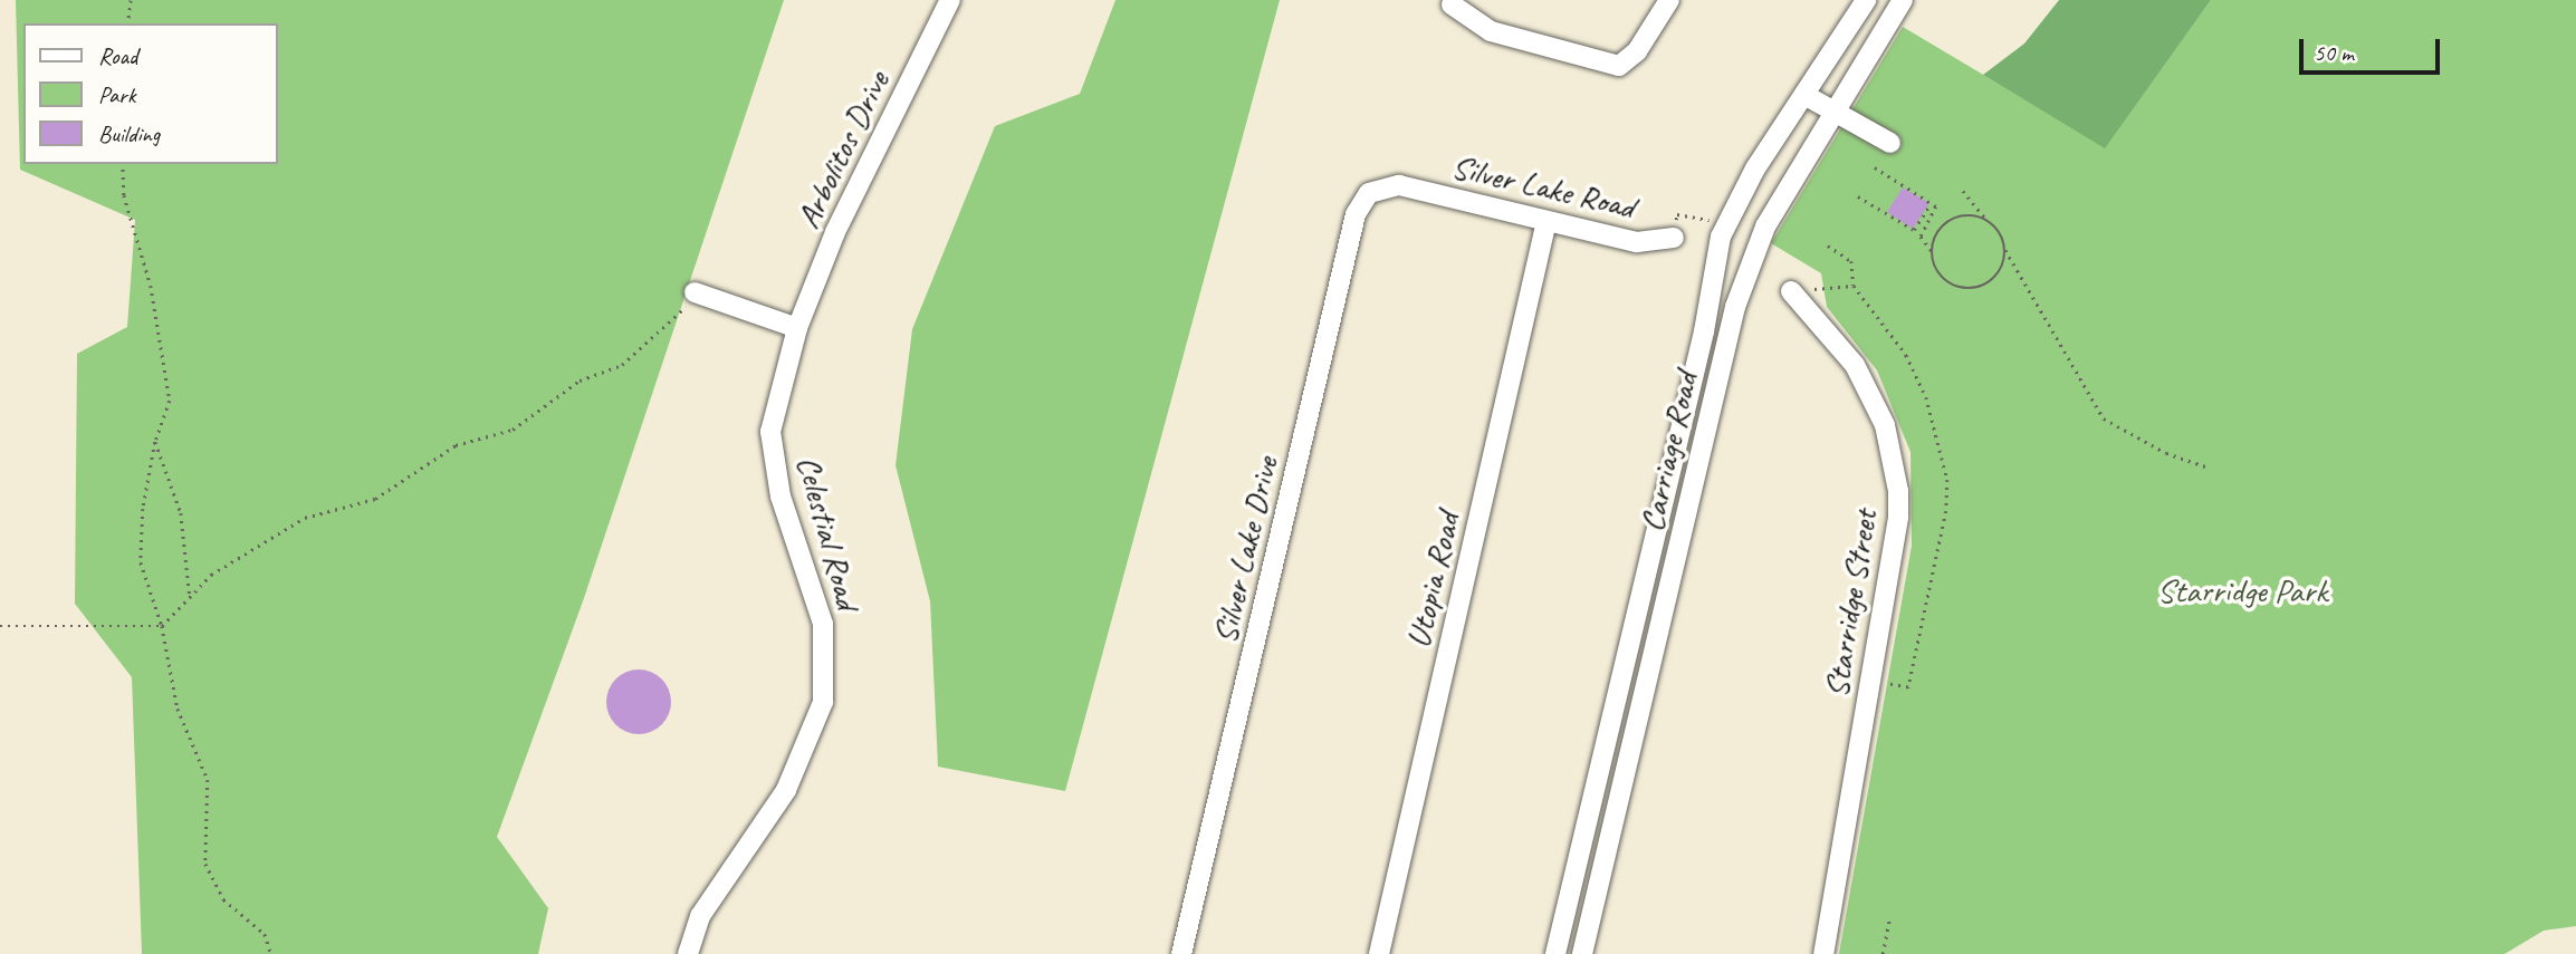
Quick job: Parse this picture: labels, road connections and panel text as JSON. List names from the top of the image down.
{
  "streets": {
    "street": [
      "Arbolitos Drive",
      "Silver Lake Road",
      "Carriage Road",
      "Celestial Road",
      "Silver Lake Drive",
      "Utopia Road",
      "Starridge Street"
    ]
  },
  "crossings": [
    ["Arbolitos Drive", "Celestial Road"],
    ["Silver Lake Road", "Silver Lake Drive"],
    ["Silver Lake Road", "Utopia Road"]
  ],
  "parks": ["Starridge Park"],
  "legend": ["Road", "Park", "Building"],
  "scale_bar": "50 m"
}
